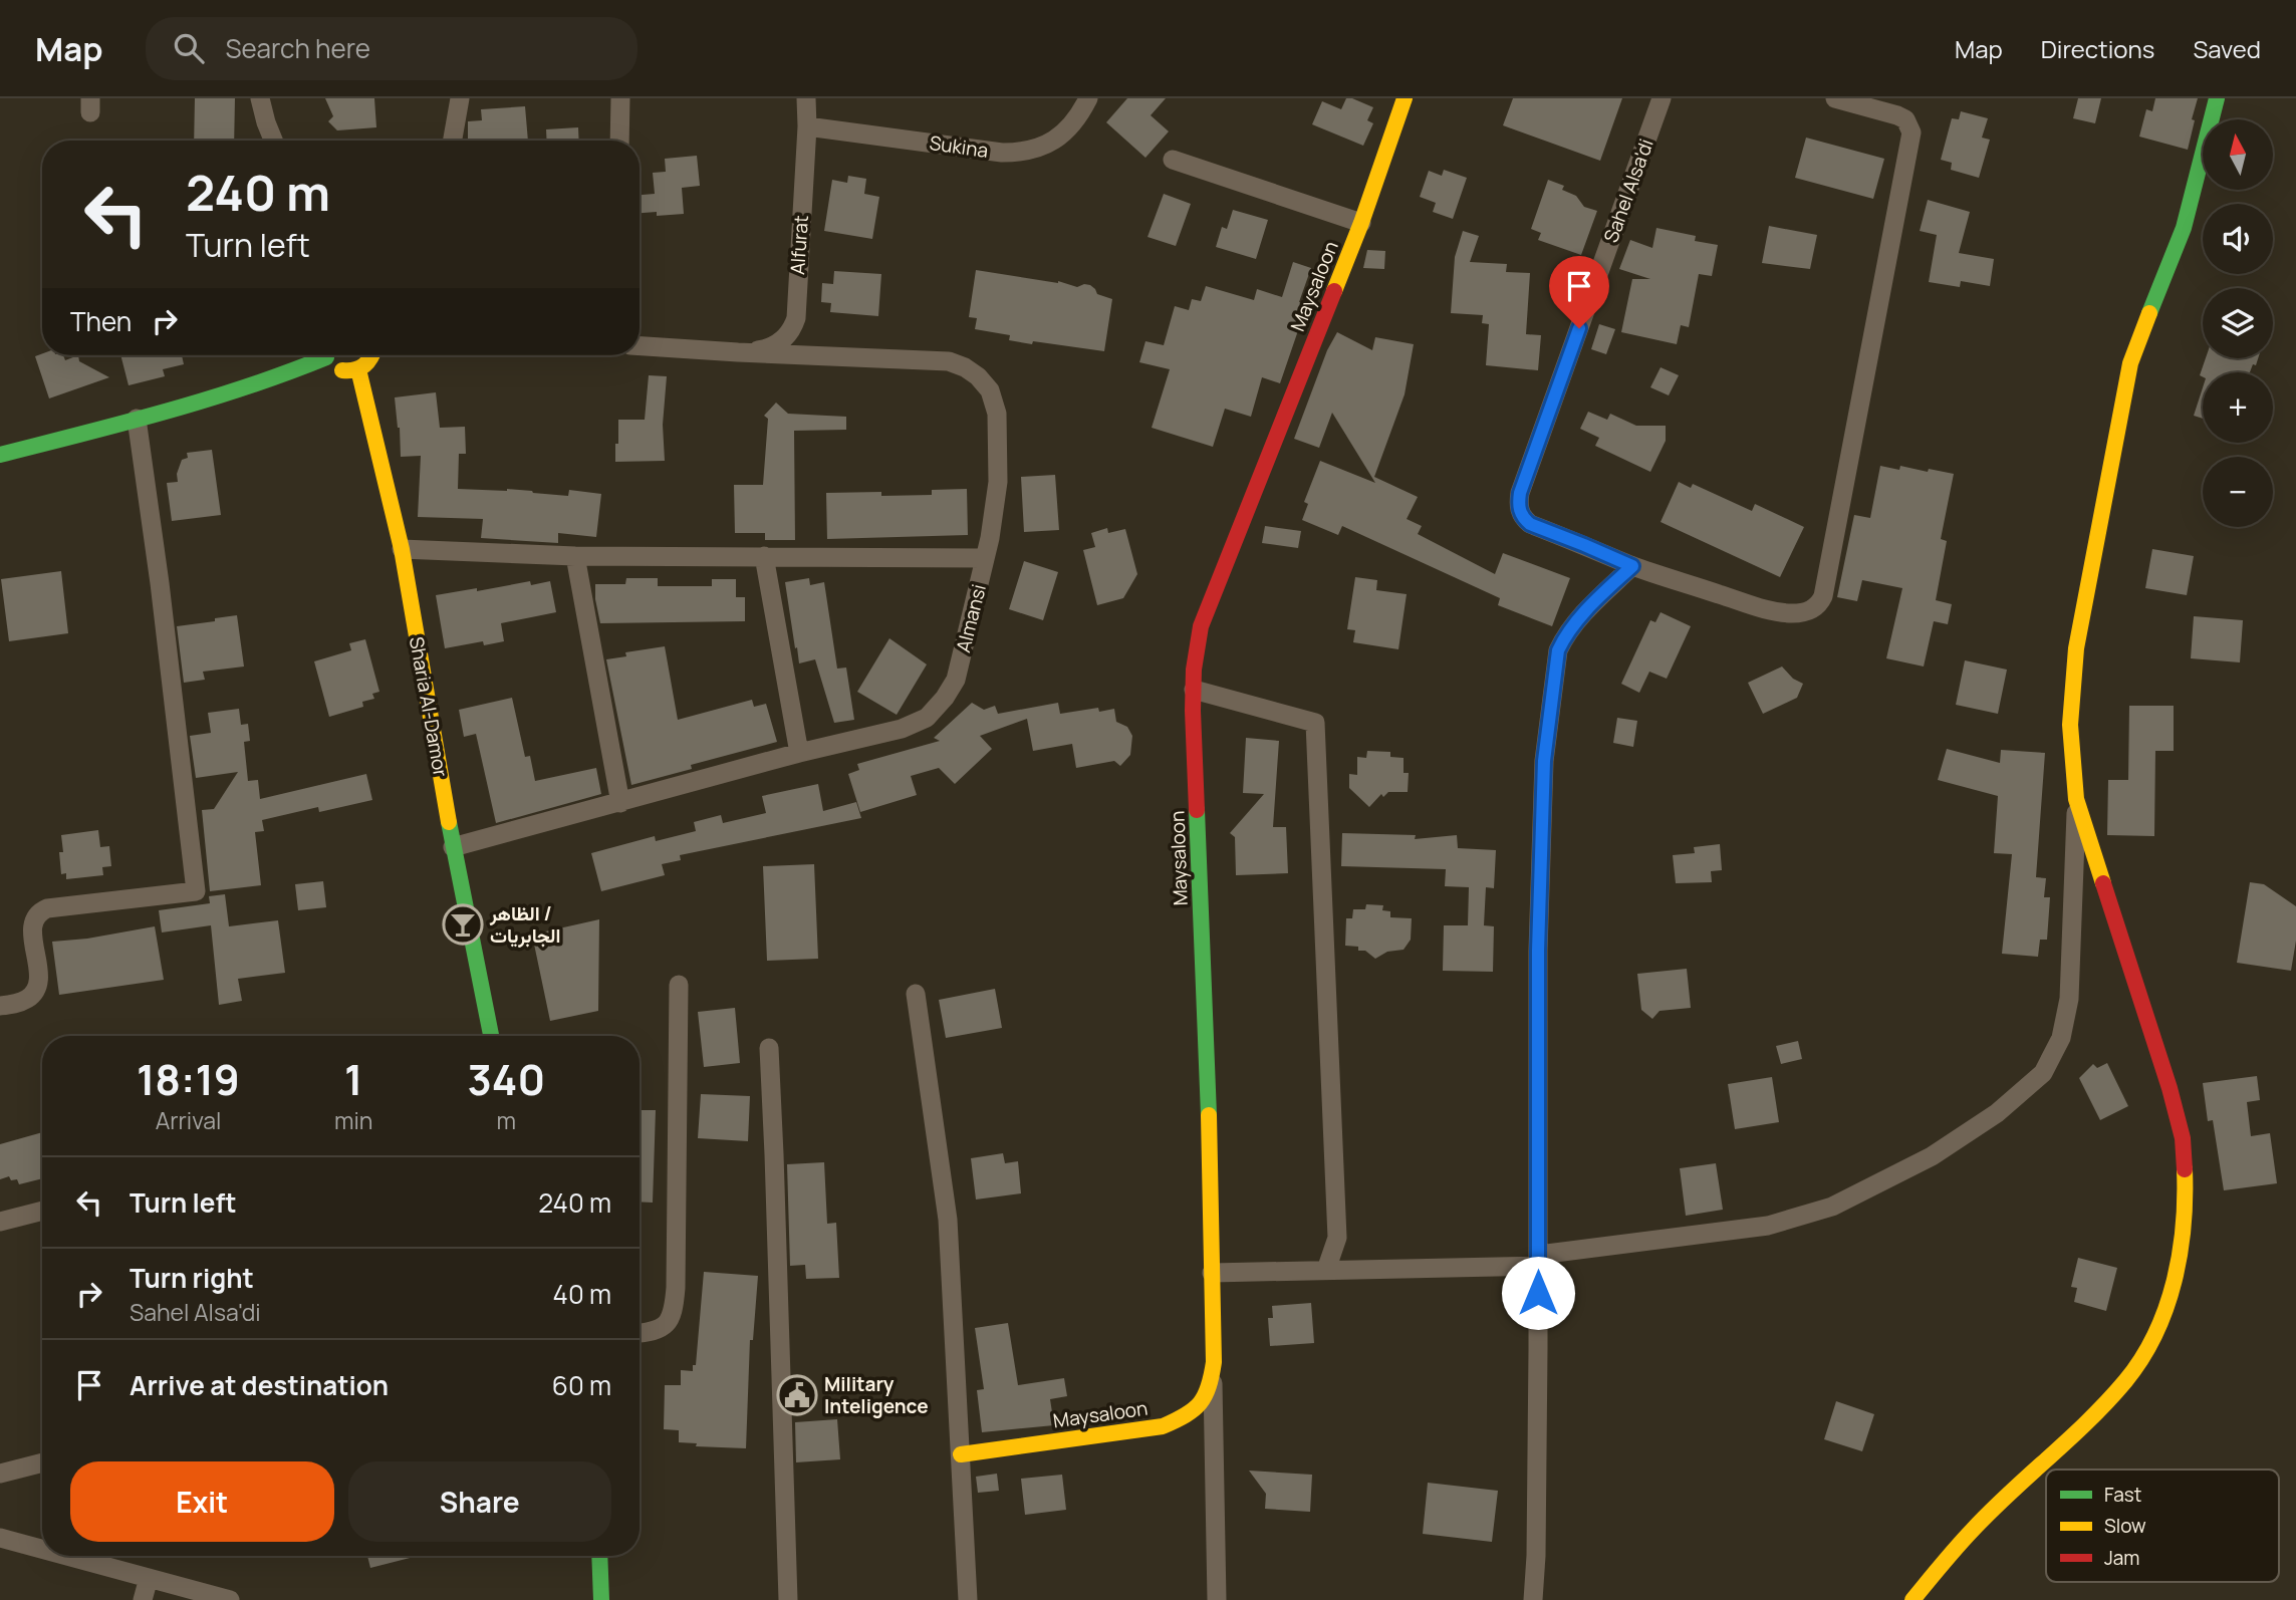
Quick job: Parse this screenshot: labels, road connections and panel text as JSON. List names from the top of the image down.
{
  "streets": {
    "street": [
      "Sukina",
      "Sahel Alsa'di",
      "Alfurat",
      "Maysaloon",
      "Almansi",
      "Sharia Al-Damor"
    ]
  },
  "crossings": [
    ["Sukina", "Alfurat"],
    ["Alfurat", "Almansi"],
    ["Almansi", "Sharia Al-Damor"]
  ],
  "places": {
    "bar": ["الظاهر / الجابريات"],
    "public building": ["Military Inteligence"]
  },
  "legend": ["Fast", "Slow", "Jam"],
  "north": "top",
  "page": {
    "header": "Map",
    "search": "Search here",
    "nav": ["Map", "Directions", "Saved"],
    "map_buttons": ["+", "−"],
    "turn": ["240 m", "Turn left"],
    "then": "Then",
    "eta": [
      "18:19",
      "Arrival",
      "1",
      "min",
      "340",
      "m"
    ],
    "list": [
      {
        "name": "Turn left",
        "value": "240 m"
      },
      {
        "name": "Turn right",
        "note": "Sahel Alsa'di",
        "value": "40 m"
      },
      {
        "name": "Arrive at destination",
        "value": "60 m"
      }
    ],
    "buttons": ["Exit", "Share"]
  }
}
